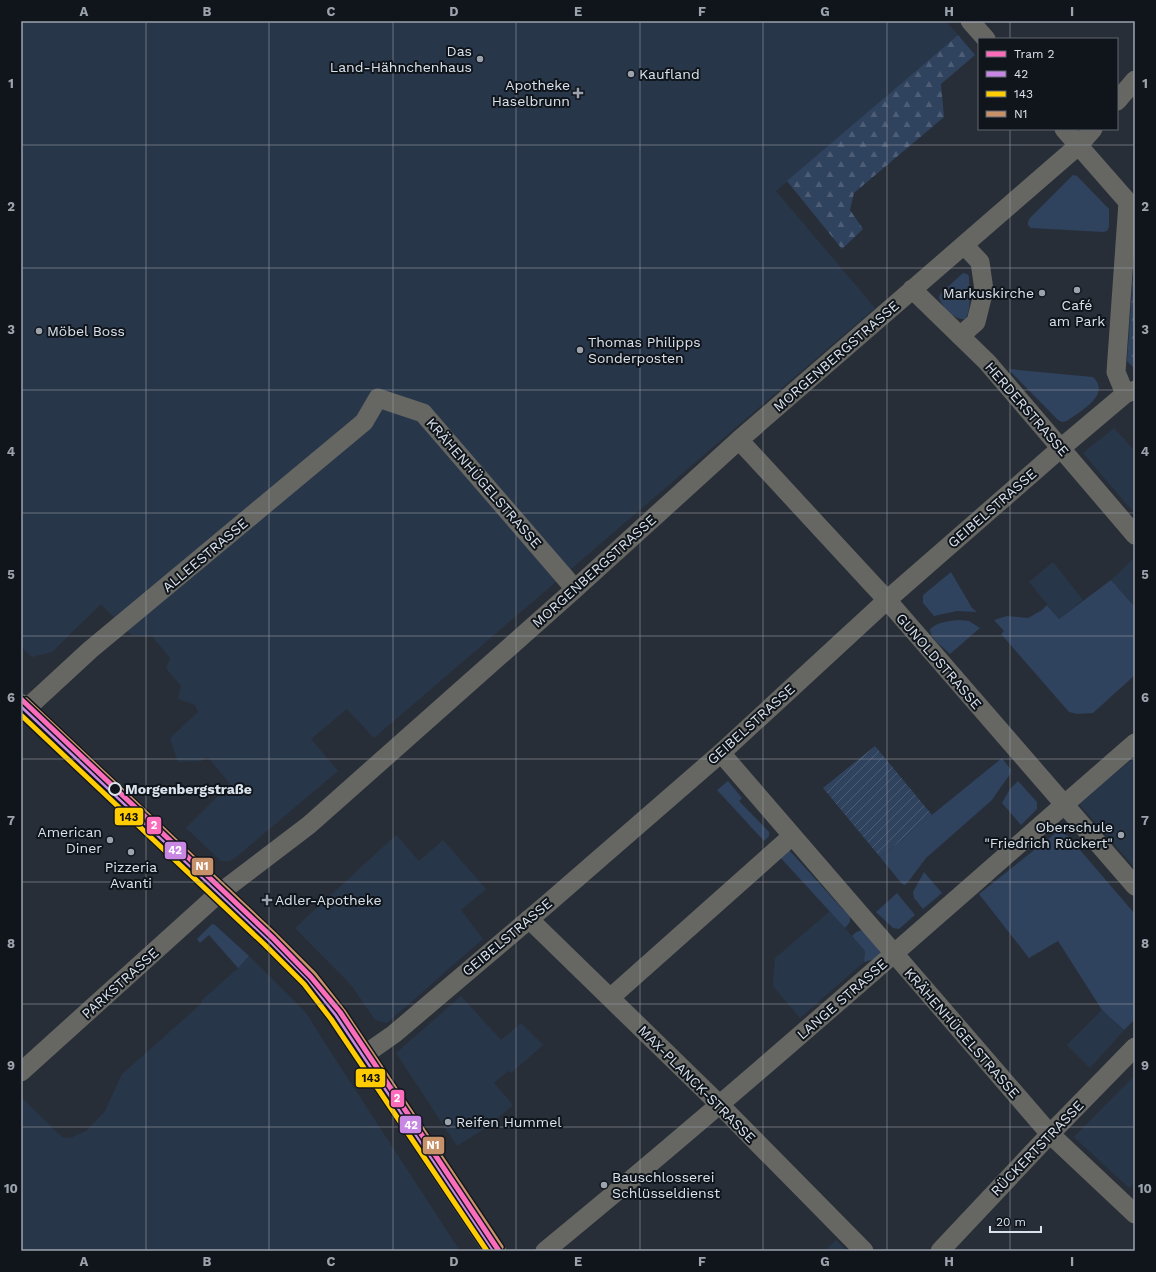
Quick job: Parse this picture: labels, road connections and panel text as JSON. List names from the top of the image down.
{
  "streets": {
    "street": [
      "MORGENBERGSTRASSE",
      "HERDERSTRASSE",
      "KRÄHENHÜGELSTRASSE",
      "GEIBELSTRASSE",
      "ALLEESTRASSE",
      "GUNOLDSTRASSE",
      "PARKSTRASSE",
      "LANGE STRASSE",
      "MAX-PLANCK-STRASSE",
      "RÜCKERTSTRASSE"
    ]
  },
  "crossings": [
    ["MORGENBERGSTRASSE", "HERDERSTRASSE"],
    ["MORGENBERGSTRASSE", "KRÄHENHÜGELSTRASSE"],
    ["MORGENBERGSTRASSE", "GUNOLDSTRASSE"],
    ["MORGENBERGSTRASSE", "PARKSTRASSE"],
    ["HERDERSTRASSE", "GEIBELSTRASSE"],
    ["KRÄHENHÜGELSTRASSE", "GEIBELSTRASSE"],
    ["KRÄHENHÜGELSTRASSE", "ALLEESTRASSE"],
    ["KRÄHENHÜGELSTRASSE", "LANGE STRASSE"],
    ["KRÄHENHÜGELSTRASSE", "RÜCKERTSTRASSE"],
    ["GEIBELSTRASSE", "GUNOLDSTRASSE"],
    ["GEIBELSTRASSE", "MAX-PLANCK-STRASSE"],
    ["GUNOLDSTRASSE", "LANGE STRASSE"],
    ["LANGE STRASSE", "MAX-PLANCK-STRASSE"]
  ],
  "places": {
    "other": [
      "Das Land-Hähnchenhaus",
      "Kaufland",
      "Café am Park",
      "Markuskirche",
      "Möbel Boss",
      "Thomas Philipps Sonderposten",
      "Morgenbergstraße",
      "Oberschule \"Friedrich Rückert\"",
      "American Diner",
      "Pizzeria Avanti",
      "Reifen Hummel",
      "Bauschlosserei Schlüsseldienst"
    ],
    "health": ["Apotheke Haselbrunn", "Adler-Apotheke"]
  },
  "lines": [
    "tram line 2",
    "transit line N1",
    "transit line 42",
    "transit line 143"
  ],
  "legend": [
    "Tram 2",
    "42",
    "143",
    "N1"
  ],
  "scale_bar": "20 m",
  "grid": {
    "columns": [
      "A",
      "B",
      "C",
      "D",
      "E",
      "F",
      "G",
      "H",
      "I"
    ],
    "rows": [
      "1",
      "2",
      "3",
      "4",
      "5",
      "6",
      "7",
      "8",
      "9",
      "10"
    ]
  }
}
